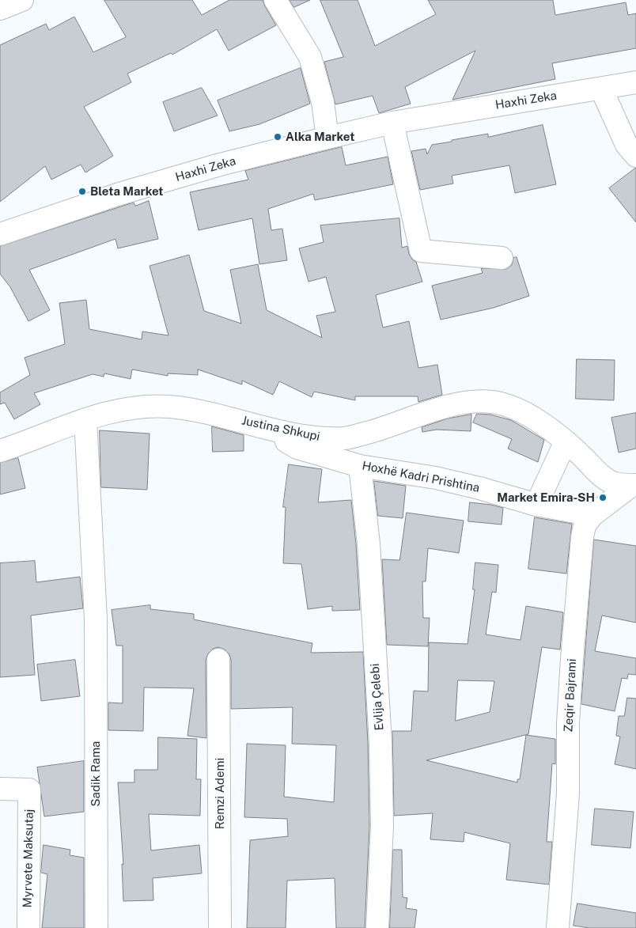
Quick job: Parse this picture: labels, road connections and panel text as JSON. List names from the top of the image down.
{
  "streets": {
    "street": [
      "Haxhi Zeka",
      "Justina Shkupi",
      "Hoxhë Kadri Prishtina",
      "Zeqir Bajrami",
      "Evlija Çelebi",
      "Sadik Rama",
      "Remzi Ademi",
      "Myrvete Maksutaj"
    ]
  },
  "crossings": [
    ["Justina Shkupi", "Hoxhë Kadri Prishtina"],
    ["Justina Shkupi", "Zeqir Bajrami"],
    ["Justina Shkupi", "Sadik Rama"],
    ["Hoxhë Kadri Prishtina", "Zeqir Bajrami"],
    ["Hoxhë Kadri Prishtina", "Evlija Çelebi"]
  ],
  "places": ["Alka Market", "Bleta Market", "Market Emira-SH"]
}
